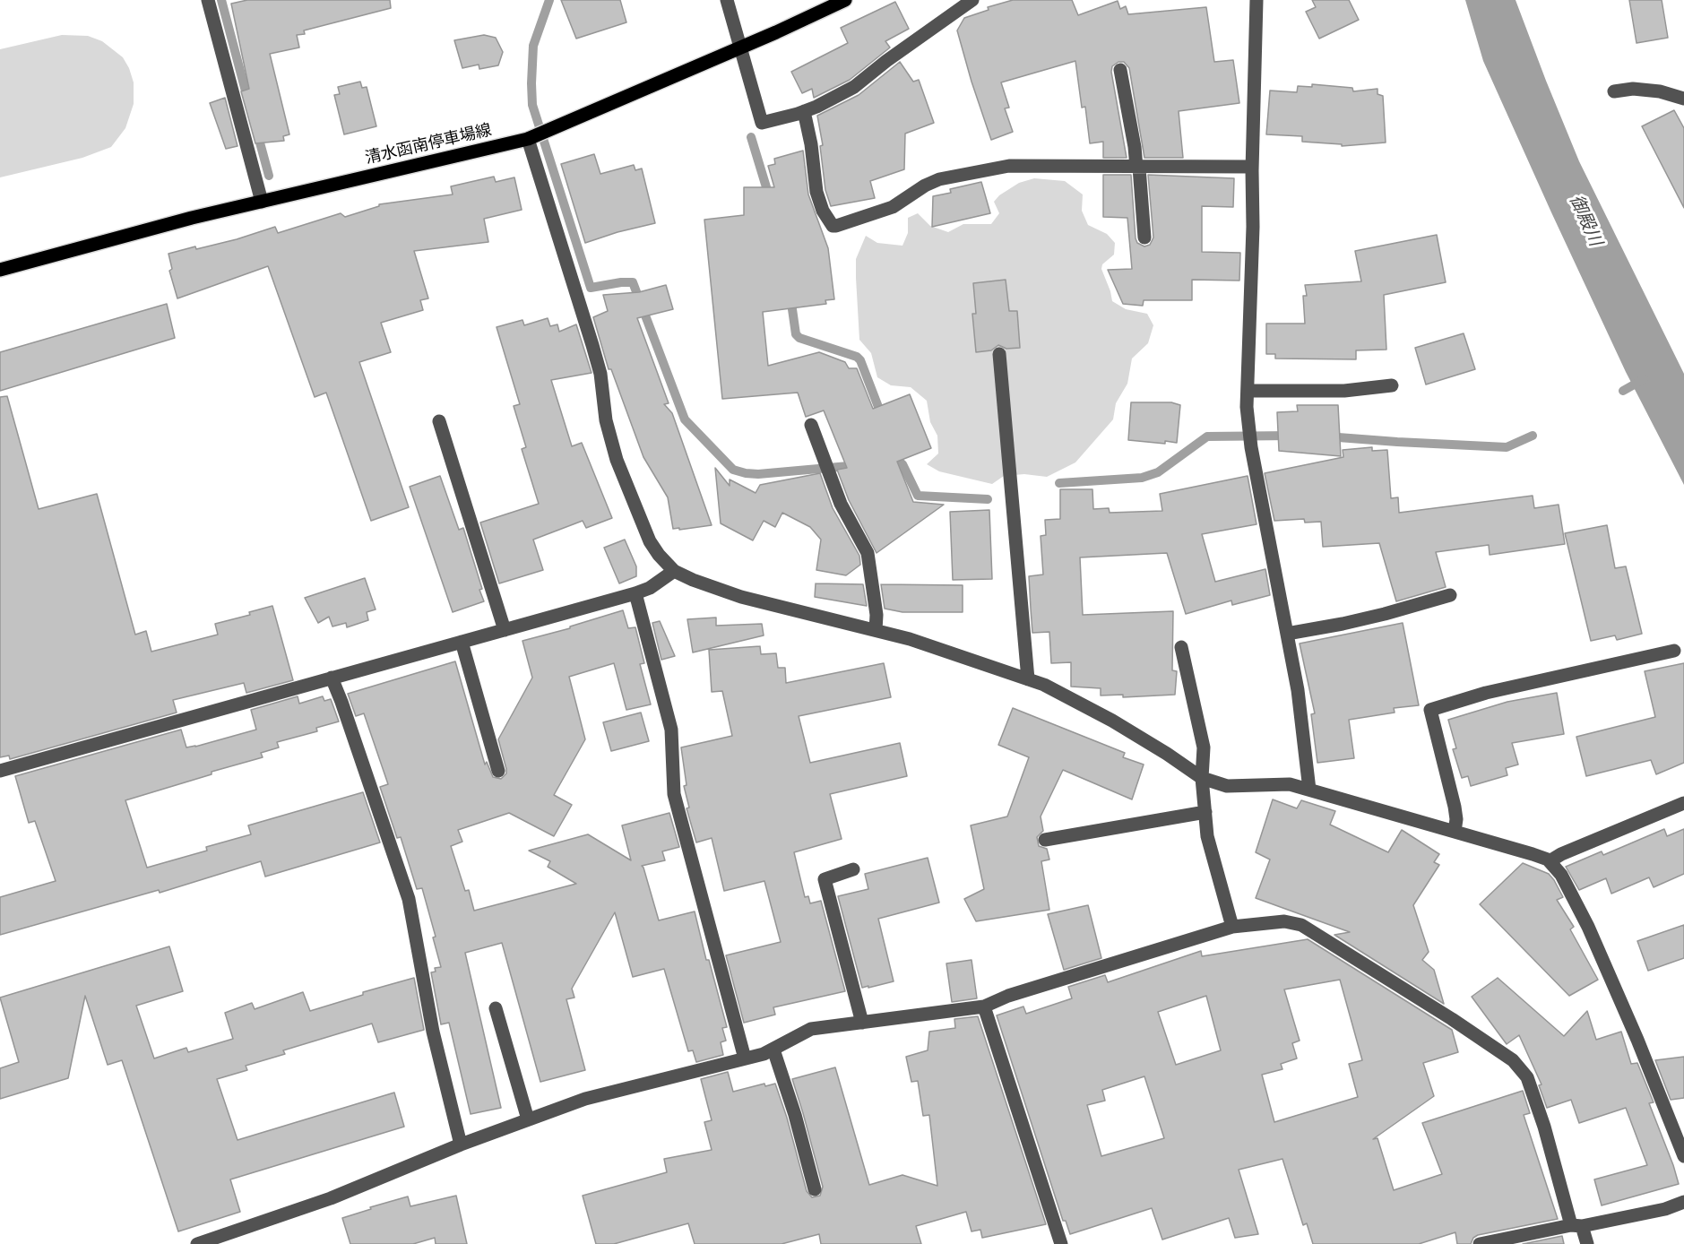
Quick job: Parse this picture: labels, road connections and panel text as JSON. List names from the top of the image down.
{
  "streets": {
    "main road": ["清水函南停車場線"]
  },
  "water": ["御殿川"]
}
